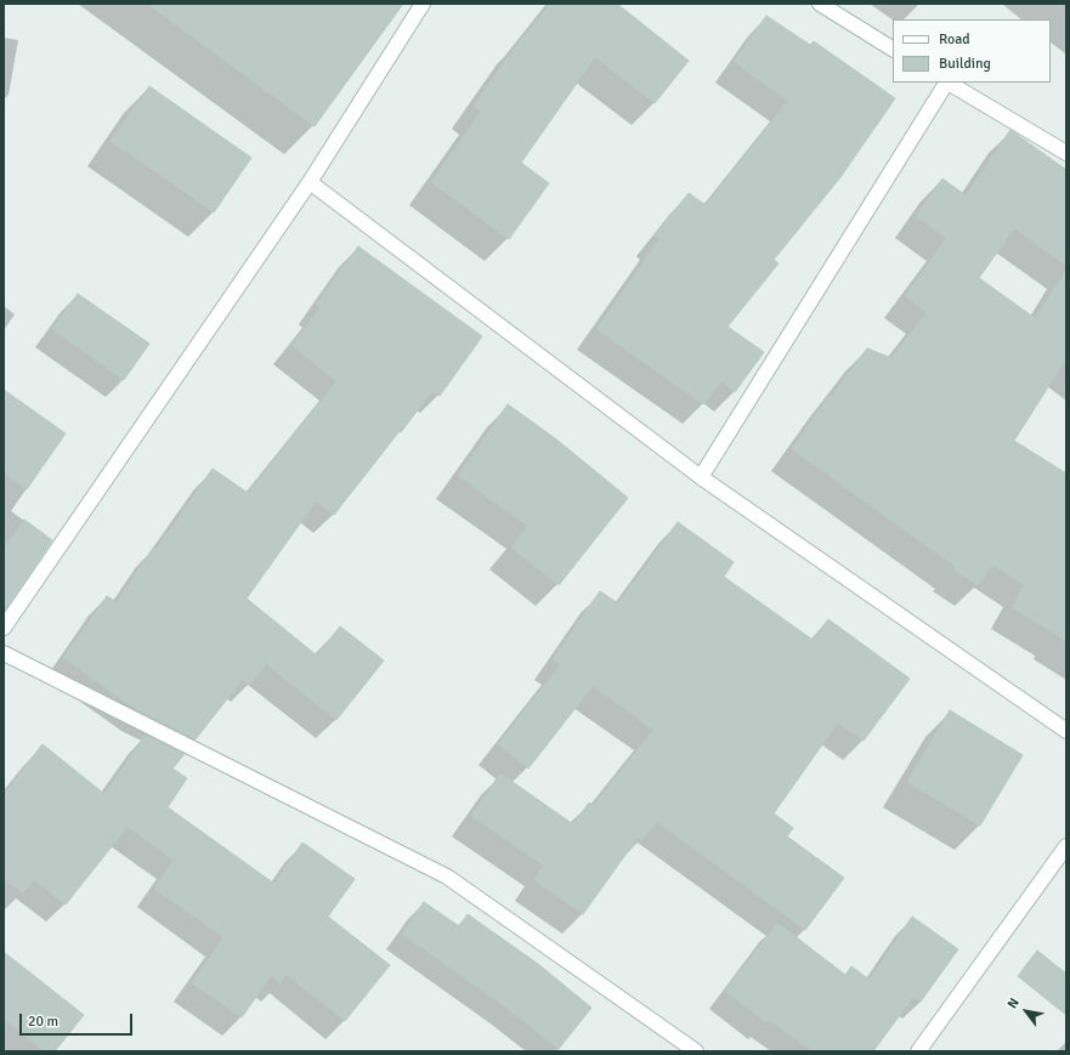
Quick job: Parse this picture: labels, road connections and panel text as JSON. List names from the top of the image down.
{
  "legend": ["Road", "Building"],
  "scale_bar": "20 m",
  "north": "top left"
}
